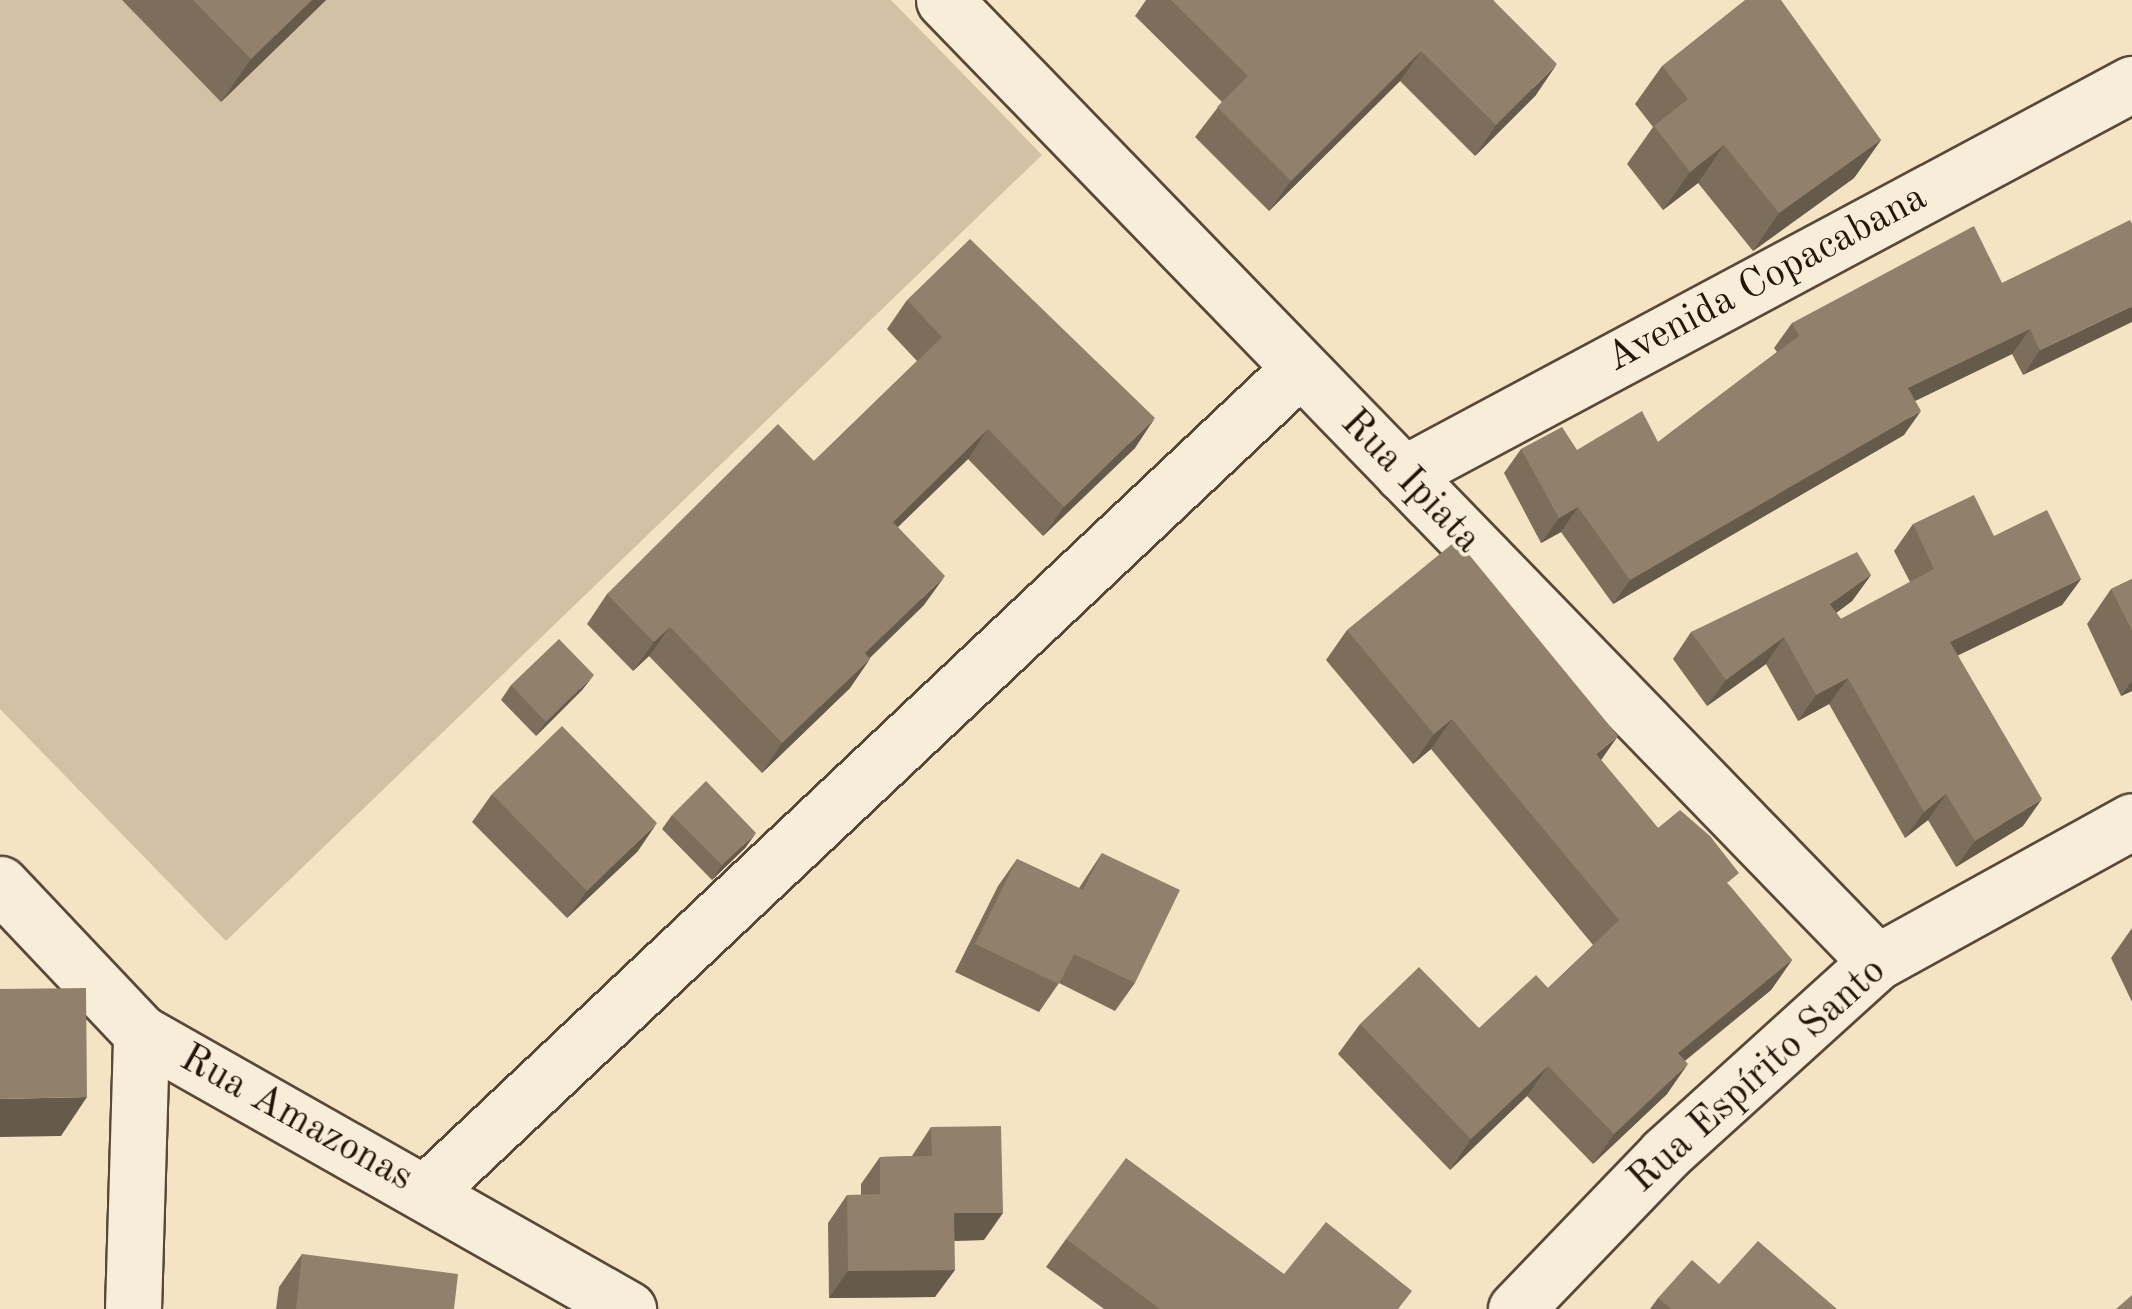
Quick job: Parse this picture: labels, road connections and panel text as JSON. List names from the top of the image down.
{
  "streets": {
    "street": [
      "Avenida Copacabana",
      "Rua Ipiata",
      "Rua Espírito Santo",
      "Rua Amazonas"
    ]
  },
  "crossings": [
    ["Avenida Copacabana", "Rua Ipiata"],
    ["Rua Ipiata", "Rua Espírito Santo"]
  ]
}
